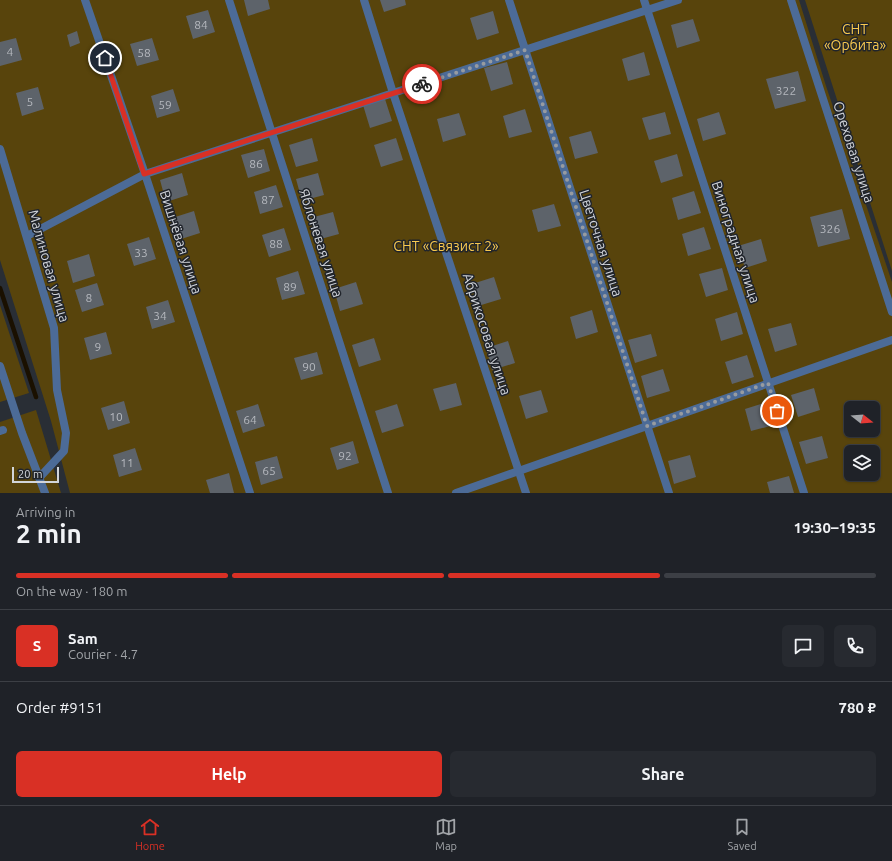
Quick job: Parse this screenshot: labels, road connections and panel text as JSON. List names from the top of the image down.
{
  "streets": {
    "street": [
      "Ореховая улица",
      "Вишнёвая улица",
      "Виноградная улица",
      "Яблоневая улица",
      "Цветочная улица",
      "Малиновая улица",
      "Абрикосовая улица"
    ]
  },
  "parks": ["СНТ «Орбита»", "СНТ «Связист 2»"],
  "house_numbers": [
    "84",
    "4",
    "58",
    "322",
    "5",
    "59",
    "86",
    "87",
    "326",
    "88",
    "33",
    "89",
    "8",
    "34",
    "9",
    "90",
    "10",
    "64",
    "92",
    "11",
    "65"
  ],
  "scale_bar": "20 m",
  "north": "right",
  "page": {
    "scale": "20 m",
    "heading": ["2 min", "Arriving in", "19:30–19:35"],
    "panel": [
      "Sam",
      "Courier · 4.7",
      "Order #9151",
      "780 ₽"
    ],
    "bar": "On the way · 180 m",
    "round": "S",
    "buttons": ["Help", "Share"],
    "tabs": ["Home", "Map", "Saved"]
  }
}
